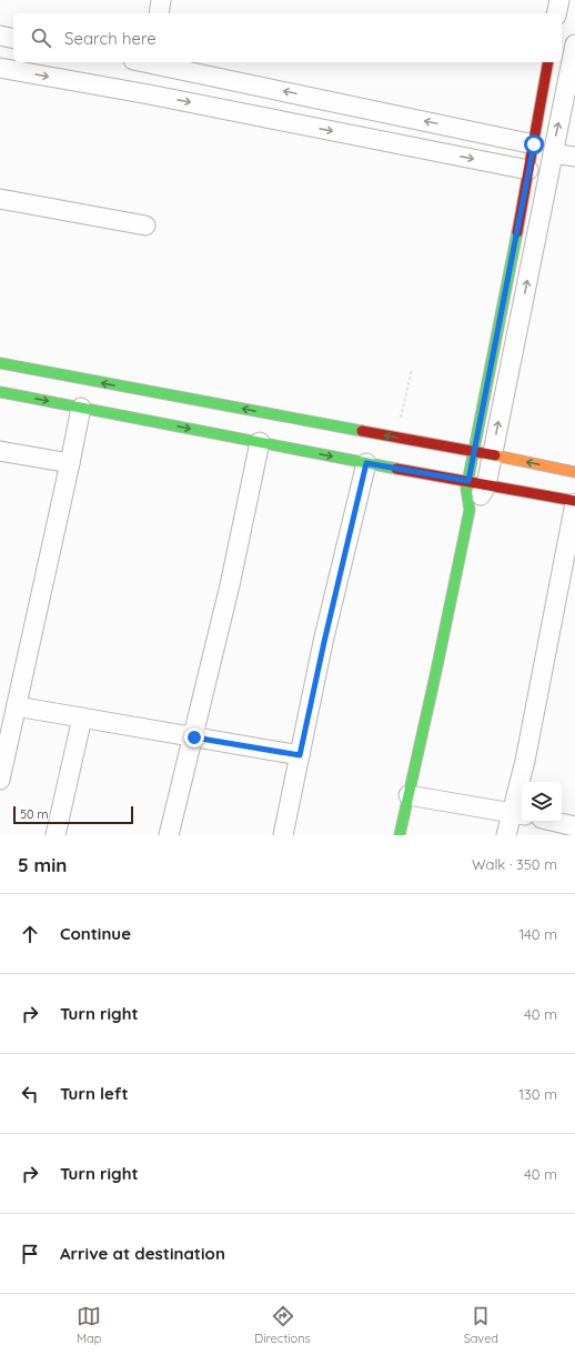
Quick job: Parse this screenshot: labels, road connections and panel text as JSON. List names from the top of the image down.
{
  "scale_bar": "50 m",
  "page": {
    "search": "Search here",
    "scale": "50 m",
    "heading": ["5 min", "Walk · 350 m"],
    "list": [
      ["Continue", "140 m"],
      ["Turn right", "40 m"],
      ["Turn left", "130 m"],
      ["Turn right", "40 m"],
      "Arrive at destination"
    ],
    "nav": ["Map", "Directions", "Saved"]
  }
}
